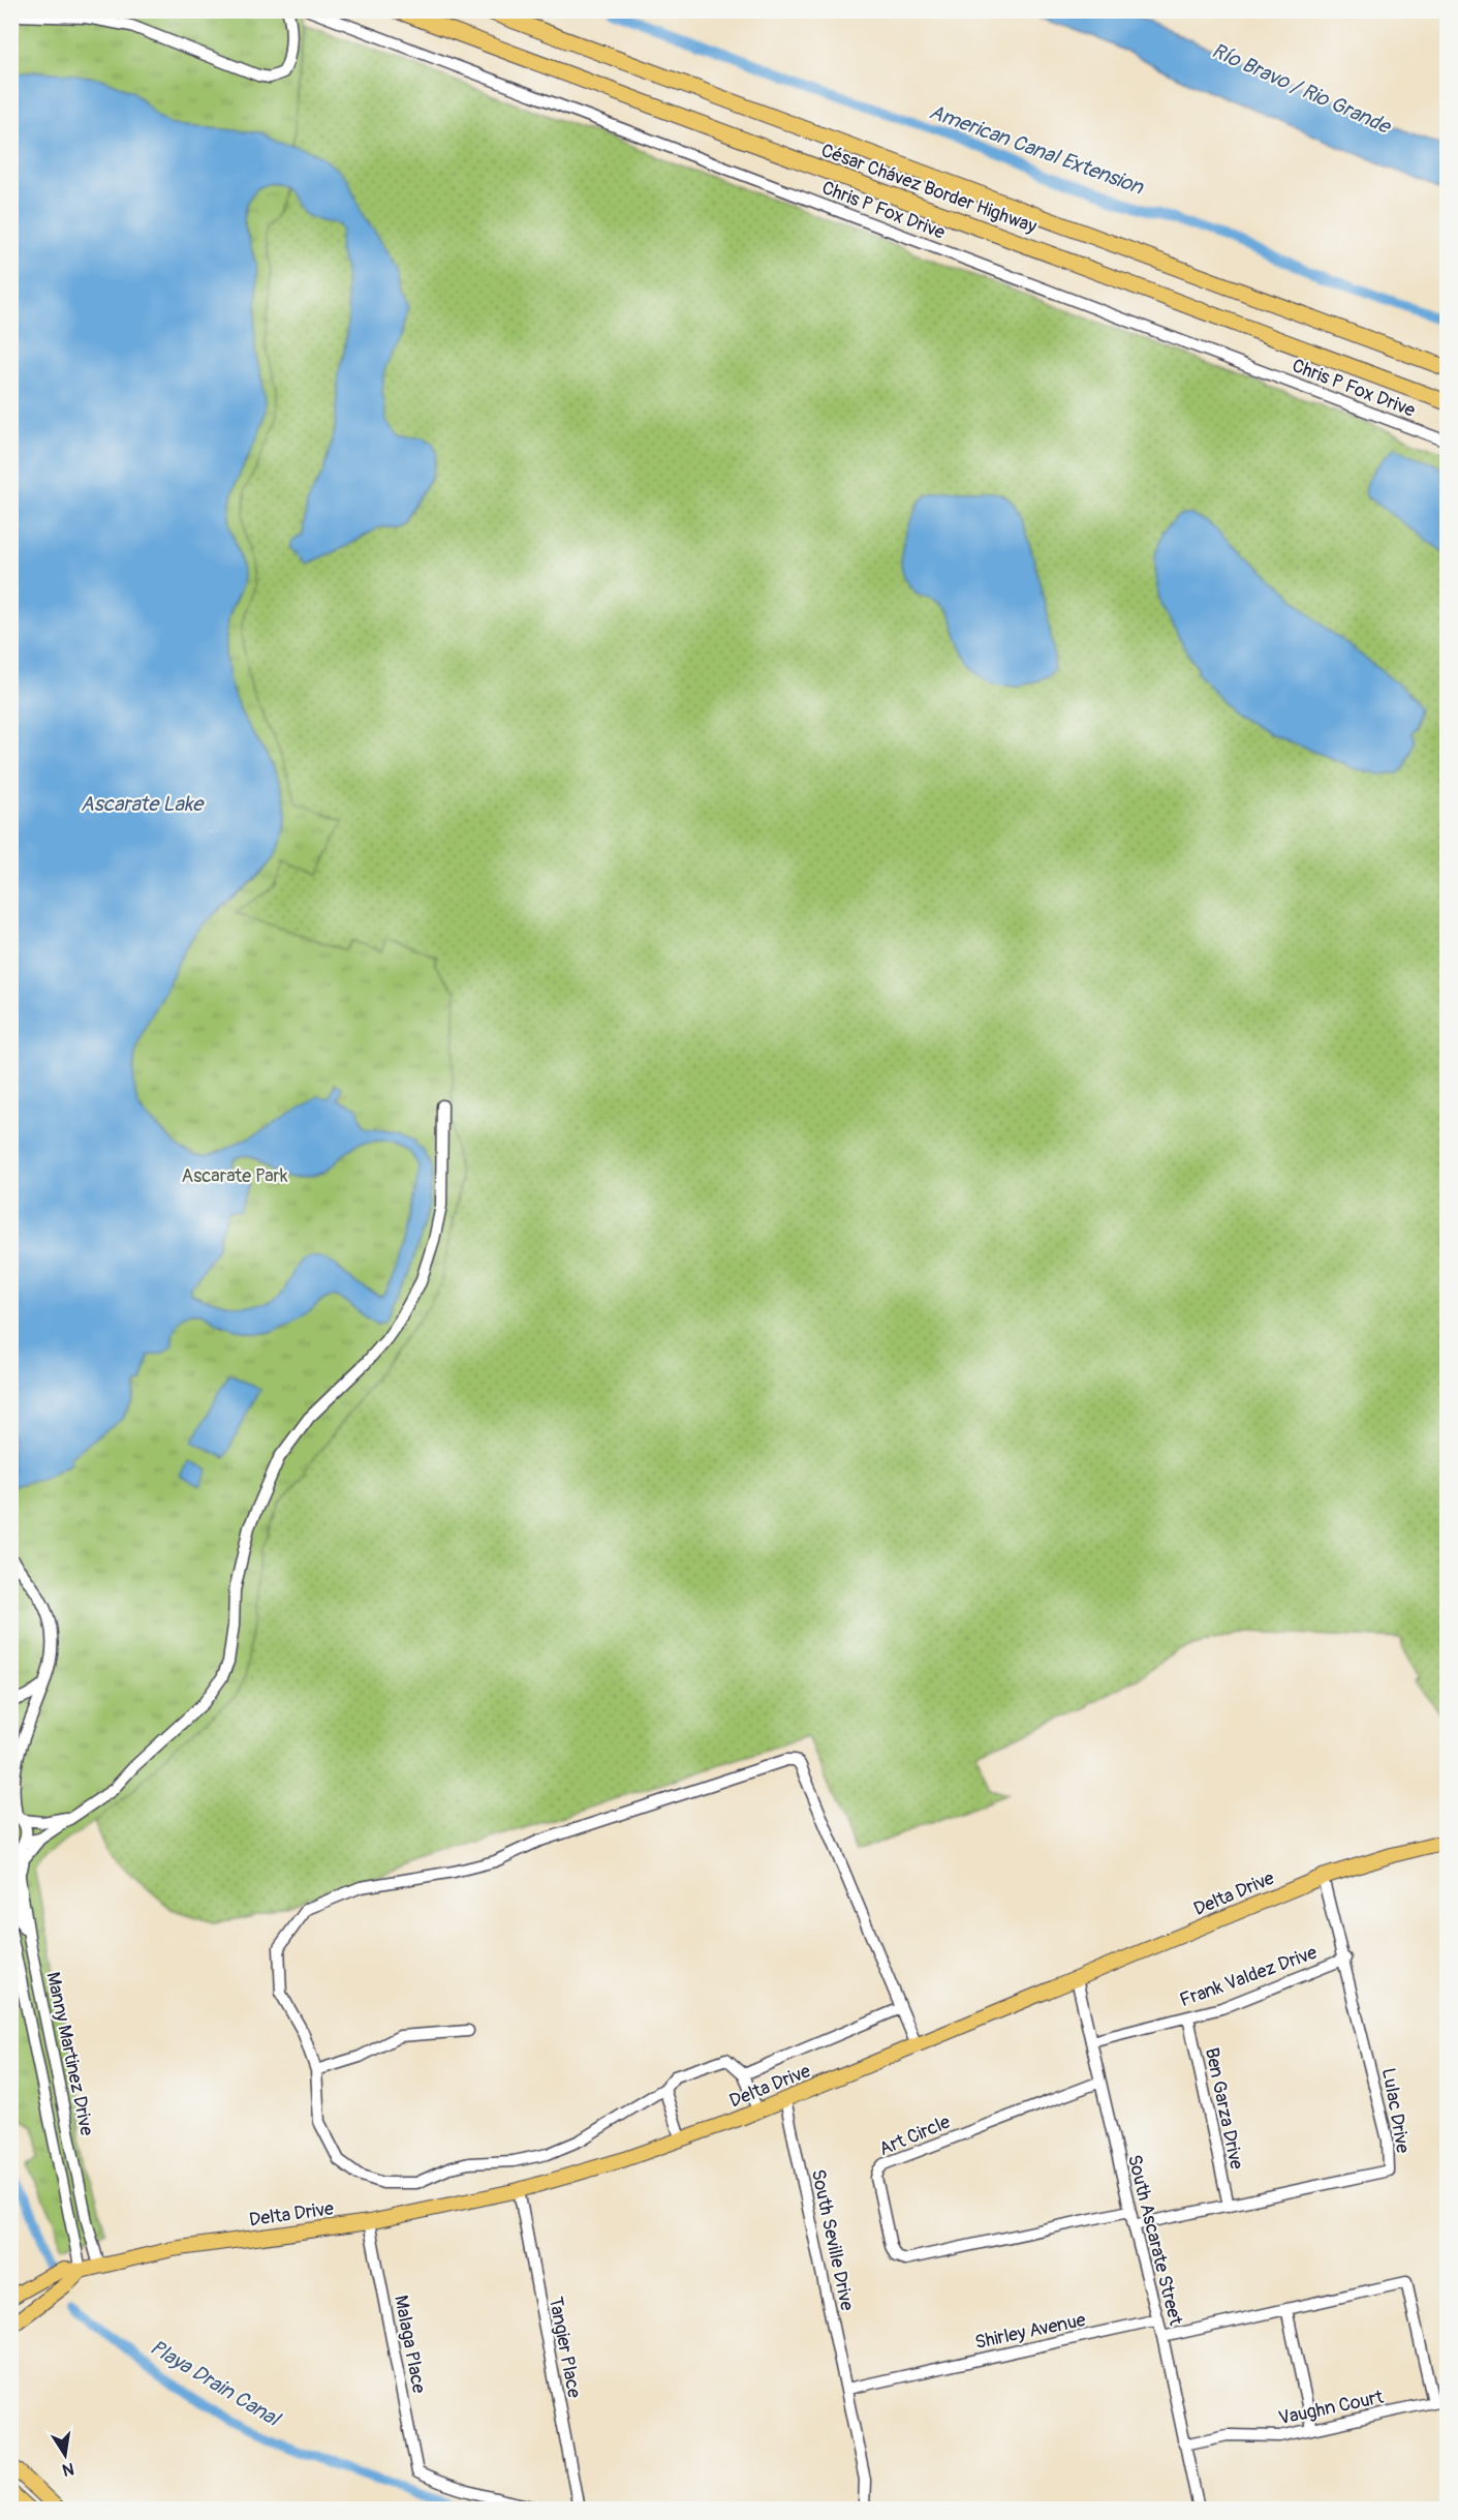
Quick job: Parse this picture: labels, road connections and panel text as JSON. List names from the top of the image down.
{
  "streets": {
    "highway": ["César Chávez Border Highway"],
    "main road": ["Delta Drive"],
    "street": [
      "Chris P Fox Drive",
      "Frank Valdez Drive",
      "Manny Martinez Drive",
      "Ben Garza Drive",
      "Lulac Drive",
      "Art Circle",
      "South Seville Drive",
      "South Ascarate Street",
      "Shirley Avenue",
      "Malaga Place",
      "Tangier Place",
      "Vaughn Court"
    ]
  },
  "crossings": [
    ["Delta Drive", "Manny Martinez Drive"],
    ["Delta Drive", "Lulac Drive"],
    ["Delta Drive", "South Seville Drive"],
    ["Delta Drive", "South Ascarate Street"],
    ["Delta Drive", "Malaga Place"],
    ["Delta Drive", "Tangier Place"],
    ["Frank Valdez Drive", "Ben Garza Drive"],
    ["Frank Valdez Drive", "Lulac Drive"],
    ["Frank Valdez Drive", "South Ascarate Street"],
    ["Ben Garza Drive", "Lulac Drive"],
    ["Lulac Drive", "South Ascarate Street"],
    ["Art Circle", "South Ascarate Street"],
    ["South Seville Drive", "Shirley Avenue"],
    ["South Ascarate Street", "Shirley Avenue"],
    ["South Ascarate Street", "Vaughn Court"]
  ],
  "water": [
    "Río Bravo / Rio Grande",
    "American Canal Extension",
    "Ascarate Lake",
    "Playa Drain Canal"
  ],
  "parks": ["Ascarate Park"],
  "north": "bottom"
}
